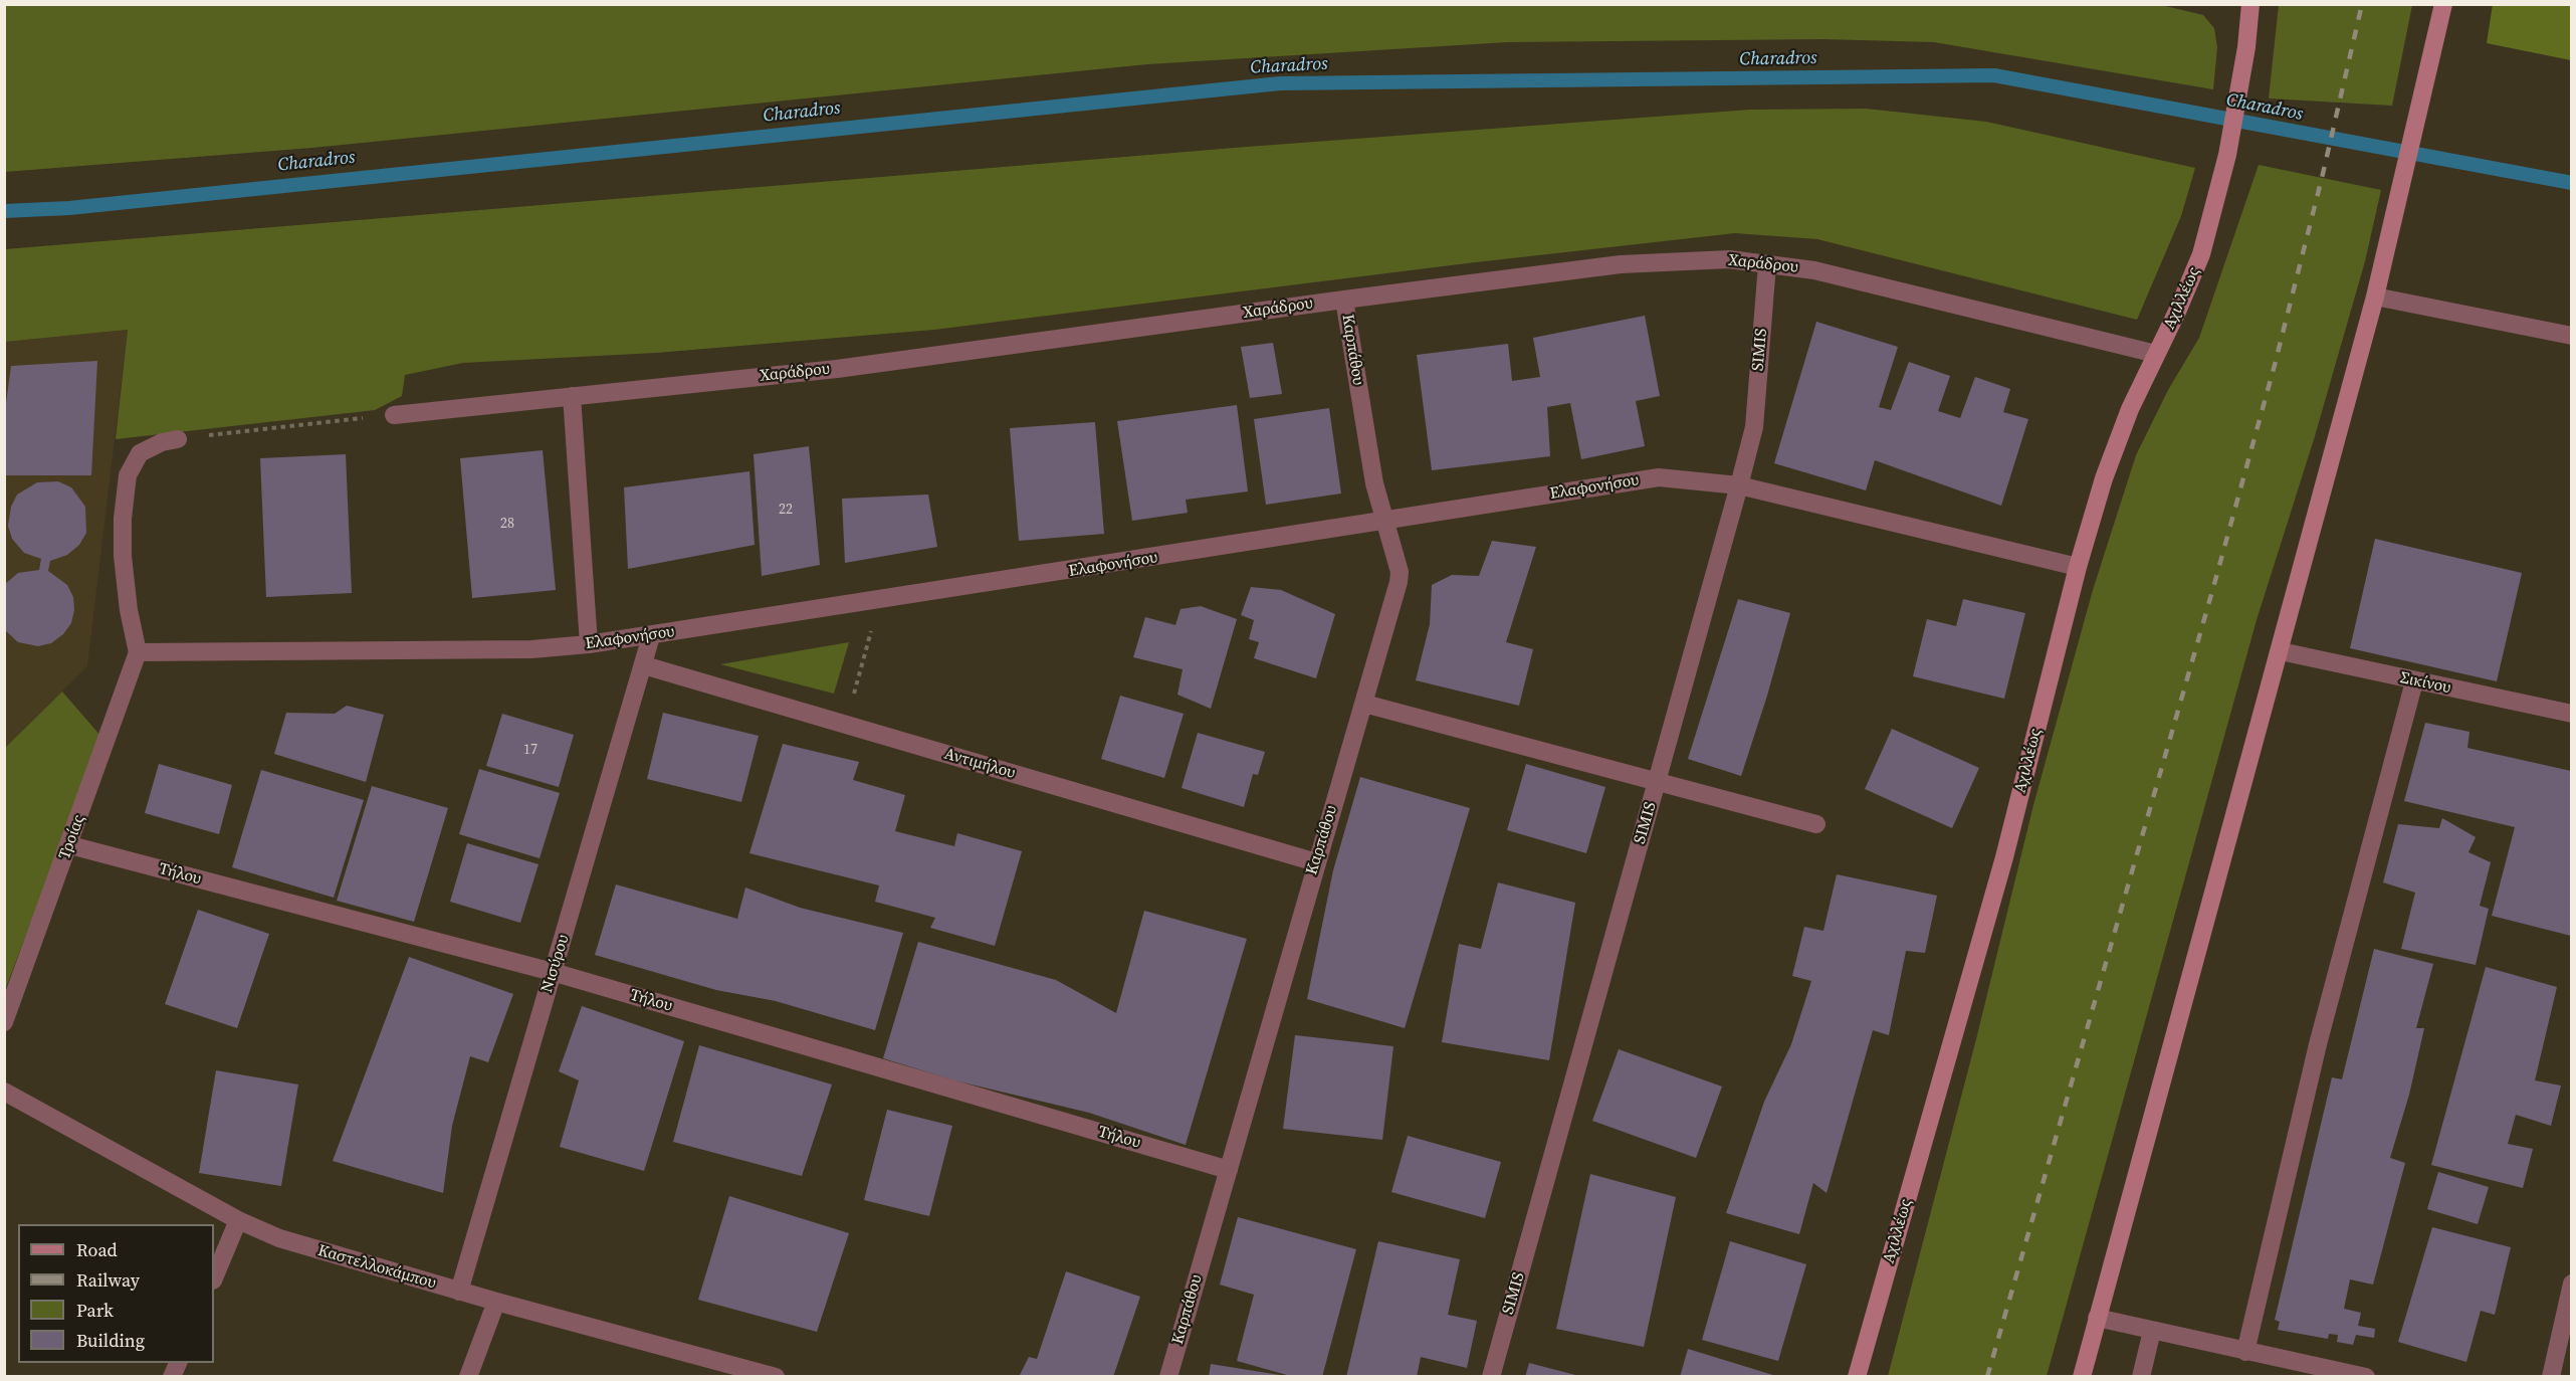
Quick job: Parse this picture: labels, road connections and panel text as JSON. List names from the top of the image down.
{
  "streets": {
    "street": [
      "Χαράδρου",
      "Αχιλλέως",
      "Καρπάθου",
      "SIMIS",
      "Ελαφονήσου",
      "Σικίνου",
      "Αντιμήλου",
      "Τροίας",
      "Τήλου",
      "Νισύρου",
      "Καστελλοκάμπου"
    ]
  },
  "crossings": [
    ["Χαράδρου", "Αχιλλέως"],
    ["Χαράδρου", "Καρπάθου"],
    ["Χαράδρου", "SIMIS"],
    ["Αχιλλέως", "Ελαφονήσου"],
    ["Καρπάθου", "Ελαφονήσου"],
    ["Καρπάθου", "Αντιμήλου"],
    ["Καρπάθου", "Τήλου"],
    ["SIMIS", "Ελαφονήσου"],
    ["Ελαφονήσου", "Τροίας"],
    ["Ελαφονήσου", "Νισύρου"],
    ["Αντιμήλου", "Νισύρου"],
    ["Τροίας", "Τήλου"],
    ["Τήλου", "Νισύρου"],
    ["Νισύρου", "Καστελλοκάμπου"]
  ],
  "water": ["Charadros"],
  "house_numbers": ["22", "28", "17"],
  "legend": [
    "Road",
    "Railway",
    "Park",
    "Building"
  ]
}
